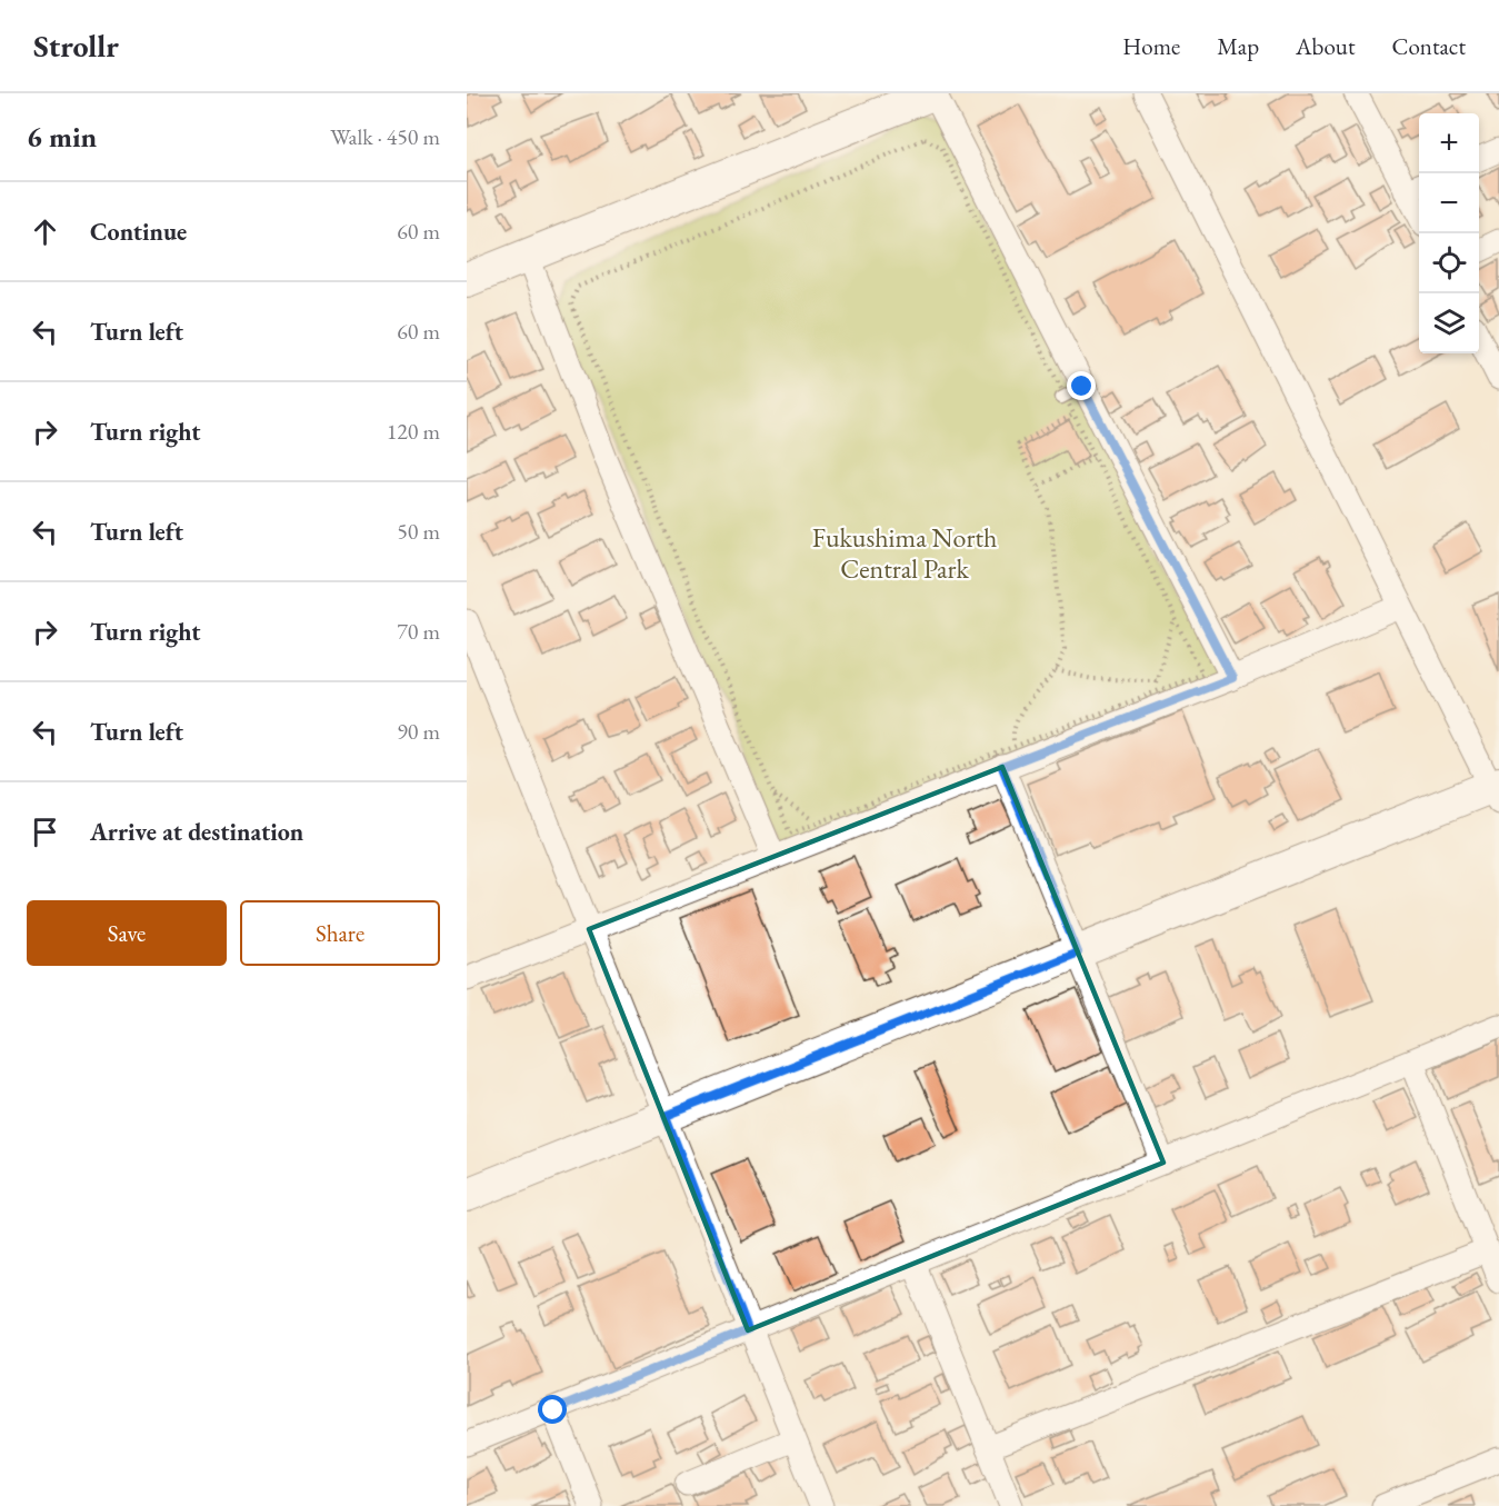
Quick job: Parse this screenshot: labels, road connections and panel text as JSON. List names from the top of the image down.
{
  "parks": ["Fukushima North Central Park"],
  "page": {
    "header": "Strollr",
    "nav": [
      "Home",
      "Map",
      "About",
      "Contact"
    ],
    "heading": ["6 min", "Walk · 450 m"],
    "map_buttons": ["+", "−"],
    "list": [
      ["Continue", "60 m"],
      ["Turn left", "60 m"],
      ["Turn right", "120 m"],
      ["Turn left", "50 m"],
      ["Turn right", "70 m"],
      ["Turn left", "90 m"],
      "Arrive at destination"
    ],
    "buttons": ["Save", "Share"]
  }
}
